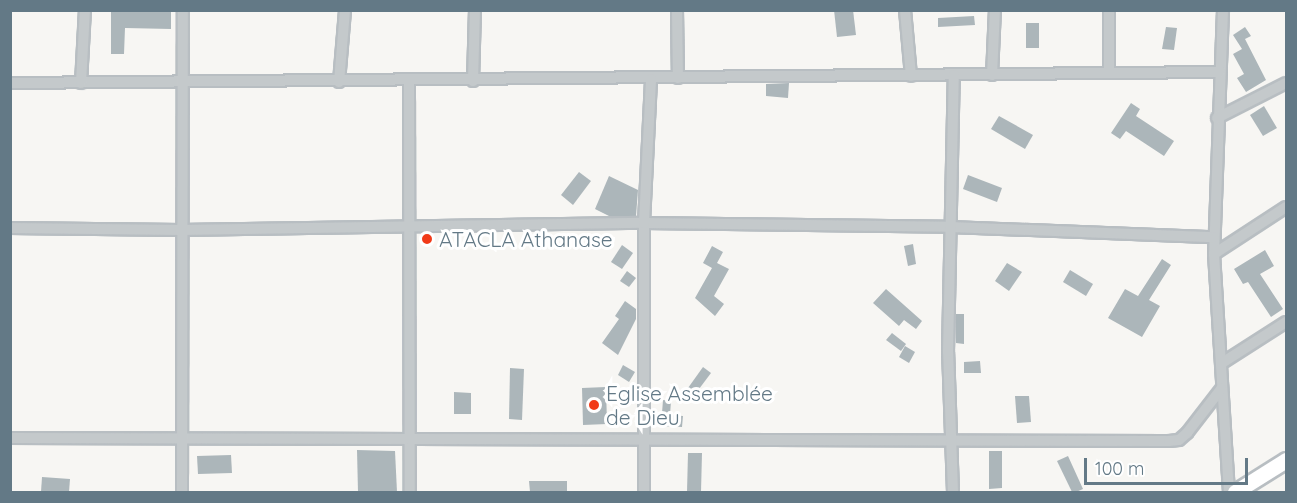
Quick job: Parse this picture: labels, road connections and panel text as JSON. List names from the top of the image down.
{
  "places": ["ATACLA Athanase", "Eglise Assemblée de Dieu"],
  "scale_bar": "100 m"
}
